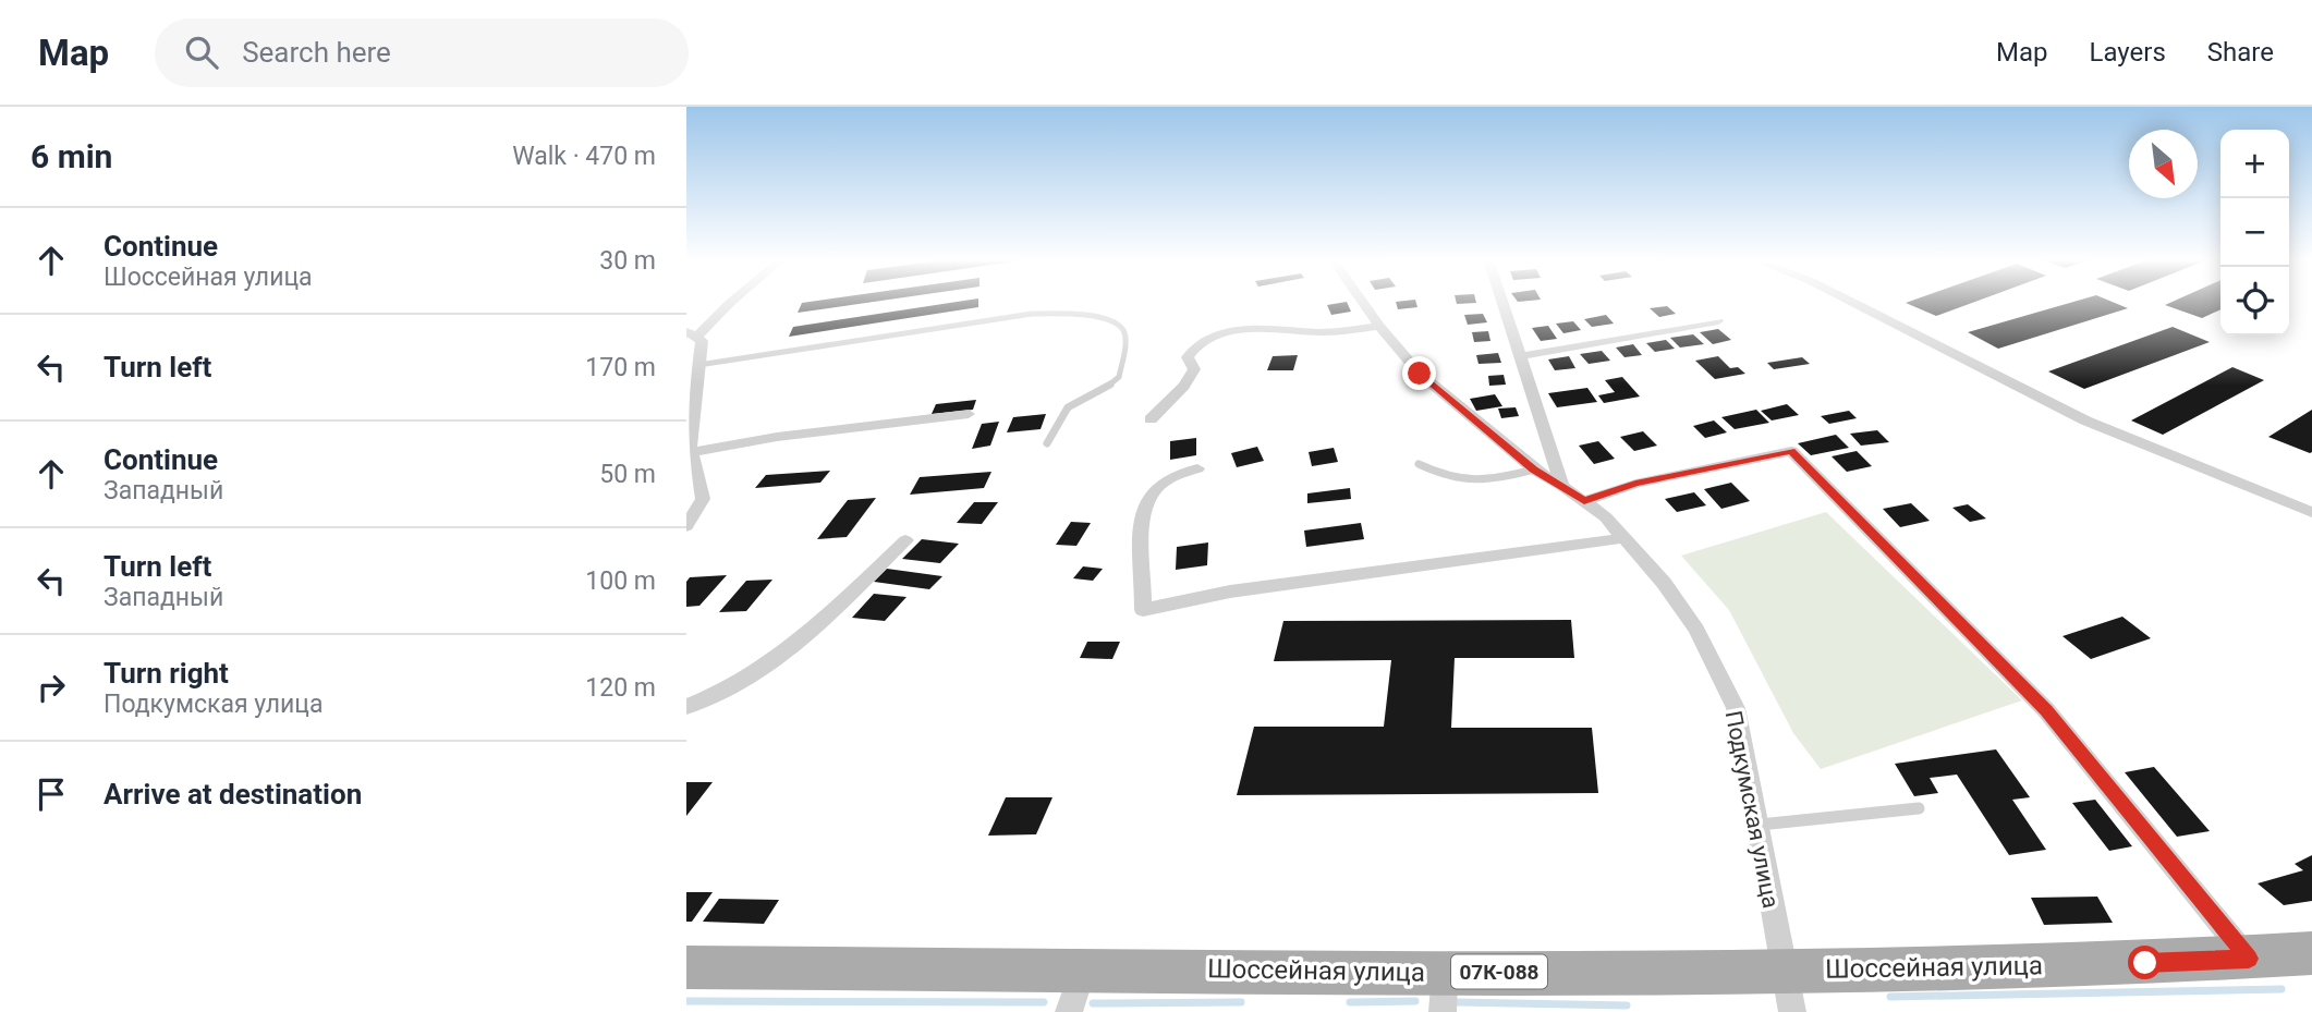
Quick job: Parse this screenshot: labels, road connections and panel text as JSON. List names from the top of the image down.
{
  "streets": {
    "main road": ["Шоссейная улица", "07К-088"],
    "street": ["Подкумская улица"]
  },
  "crossings": [
    ["Подкумская улица", "Шоссейная улица"]
  ],
  "north": "bottom right",
  "page": {
    "header": "Map",
    "search": "Search here",
    "nav": ["Map", "Layers", "Share"],
    "heading": ["6 min", "Walk · 470 m"],
    "map_buttons": ["+", "−"],
    "list": [
      ["Continue", "Шоссейная улица", "30 m"],
      ["Turn left", "170 m"],
      ["Continue", "Западный", "50 m"],
      ["Turn left", "Западный", "100 m"],
      ["Turn right", "Подкумская улица", "120 m"],
      "Arrive at destination"
    ]
  }
}
